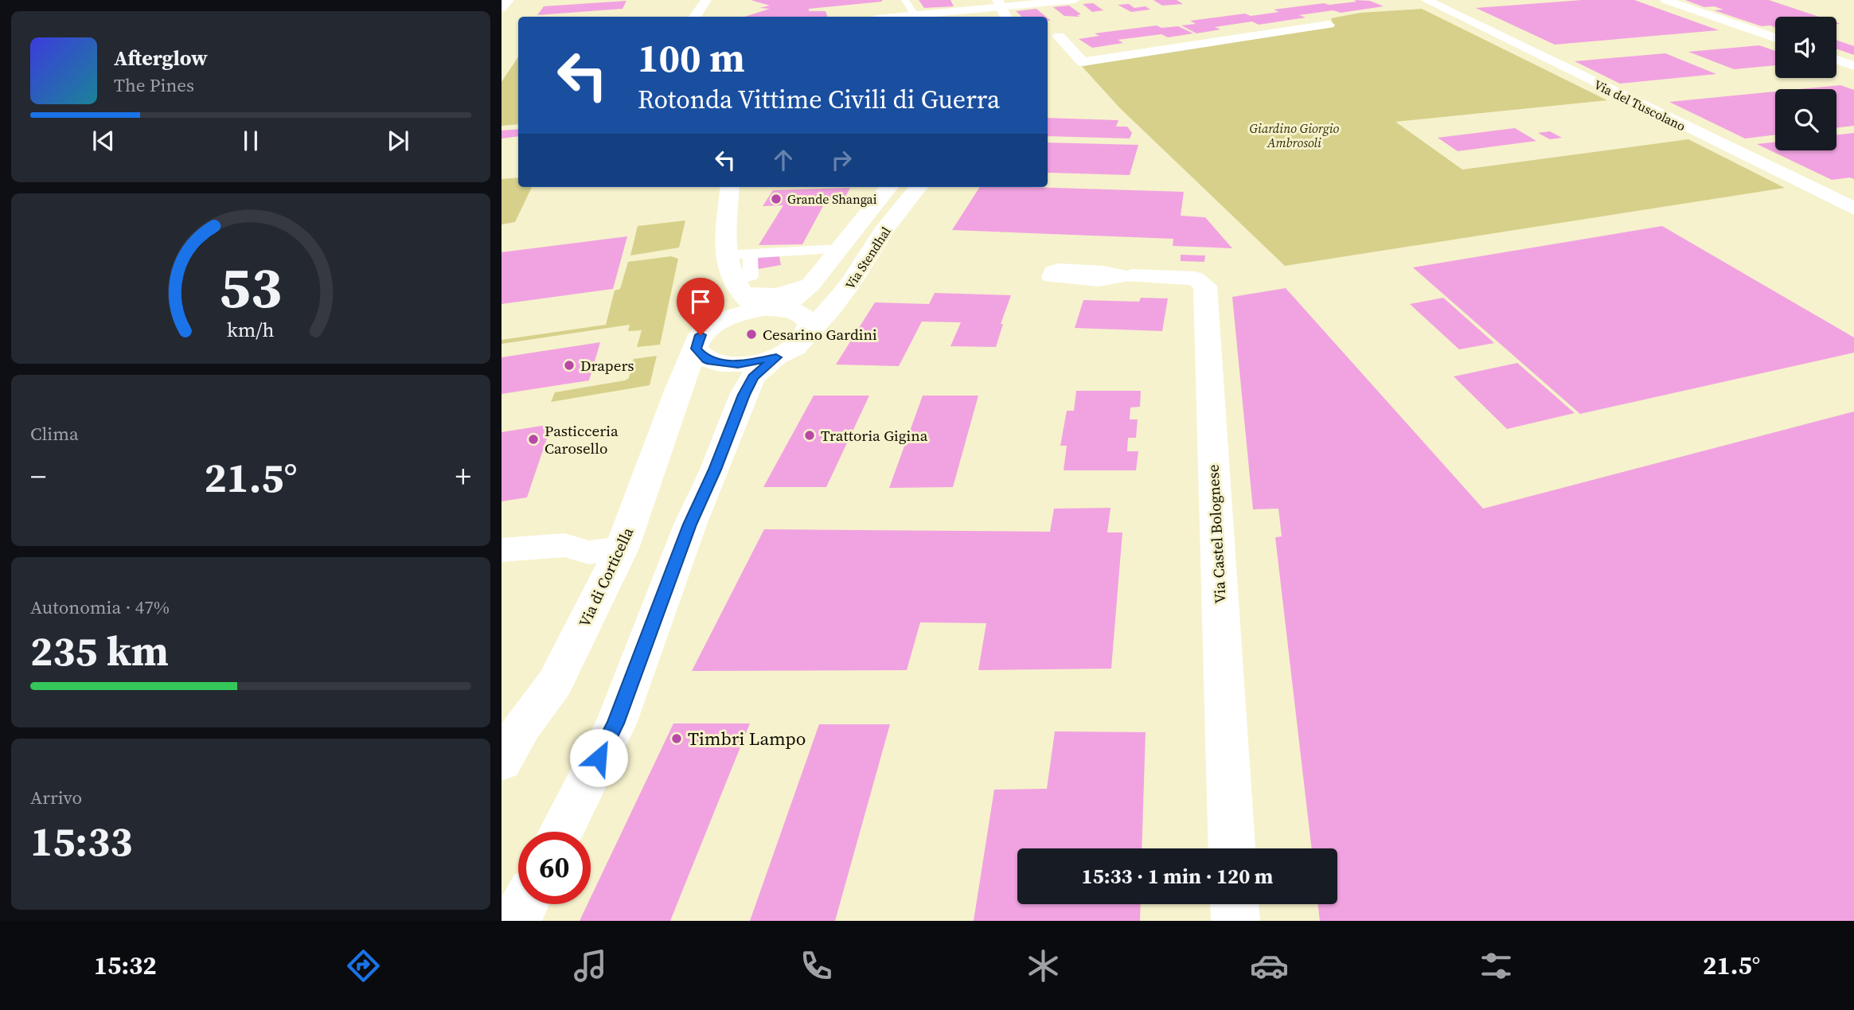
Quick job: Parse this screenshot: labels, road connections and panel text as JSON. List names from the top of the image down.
{
  "streets": {
    "street": [
      "Via del Tuscolano",
      "Via Stendhal",
      "Via Castel Bolognese",
      "Via di Corticella"
    ]
  },
  "crossings": [
    ["Via Stendhal", "Via di Corticella"]
  ],
  "parks": ["Giardino Giorgio Ambrosoli"],
  "places": [
    "Grande Shangai",
    "Cesarino Gardini",
    "Drapers",
    "Trattoria Gigina",
    "Pasticceria Carosello",
    "Timbri Lampo"
  ],
  "page": {
    "turn": ["100 m", "Rotonda Vittime Civili di Guerra"],
    "song": ["Afterglow", "The Pines"],
    "tile": [
      "Clima",
      ["Autonomia · 47%", "235 km"],
      ["Arrivo", "15:33"]
    ],
    "heat": ["−", "21.5°", "+"],
    "limit": "60",
    "trip": "15:33 · 1 min · 120 m",
    "tabs": ["15:32", "21.5°"],
    "gauge": ["53", "km/h"]
  }
}
